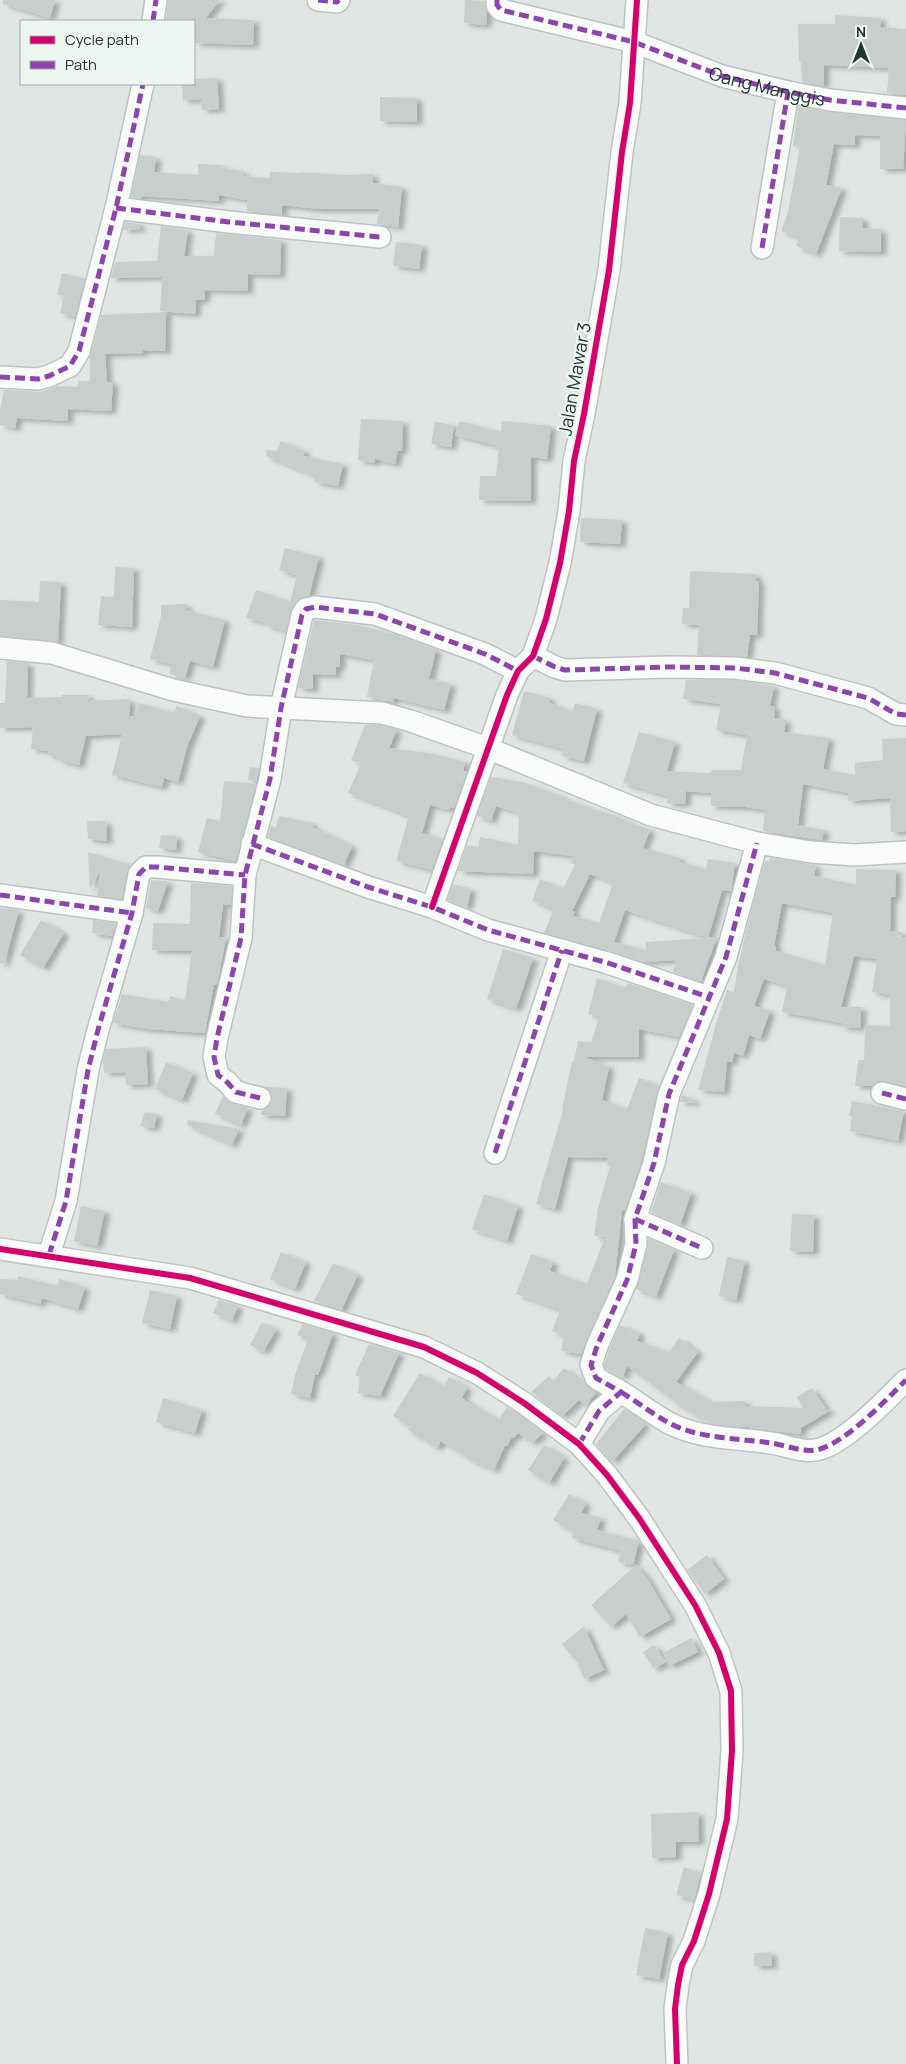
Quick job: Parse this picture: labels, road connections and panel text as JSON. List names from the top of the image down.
{
  "streets": {
    "street": ["Gang Manggis", "Jalan Mawar 3"]
  },
  "crossings": [
    ["Gang Manggis", "Jalan Mawar 3"]
  ],
  "legend": ["Cycle path", "Path"],
  "north": "top"
}
